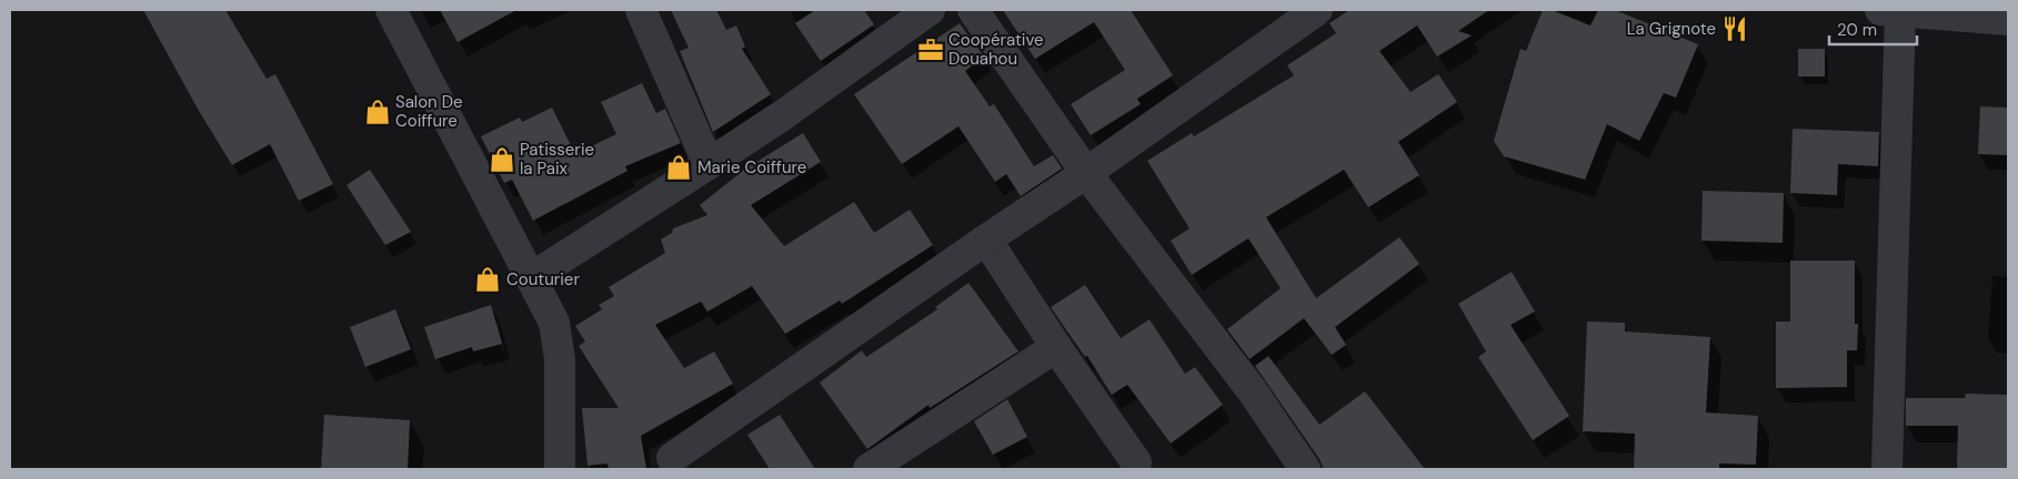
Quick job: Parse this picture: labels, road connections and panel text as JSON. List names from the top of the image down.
{
  "places": {
    "restaurant": ["La Grignote"],
    "office": ["Coopérative Douahou"],
    "shop": [
      "Salon De Coiffure",
      "Patisserie la Paix",
      "Marie Coiffure",
      "Couturier"
    ]
  },
  "scale_bar": "20 m"
}
